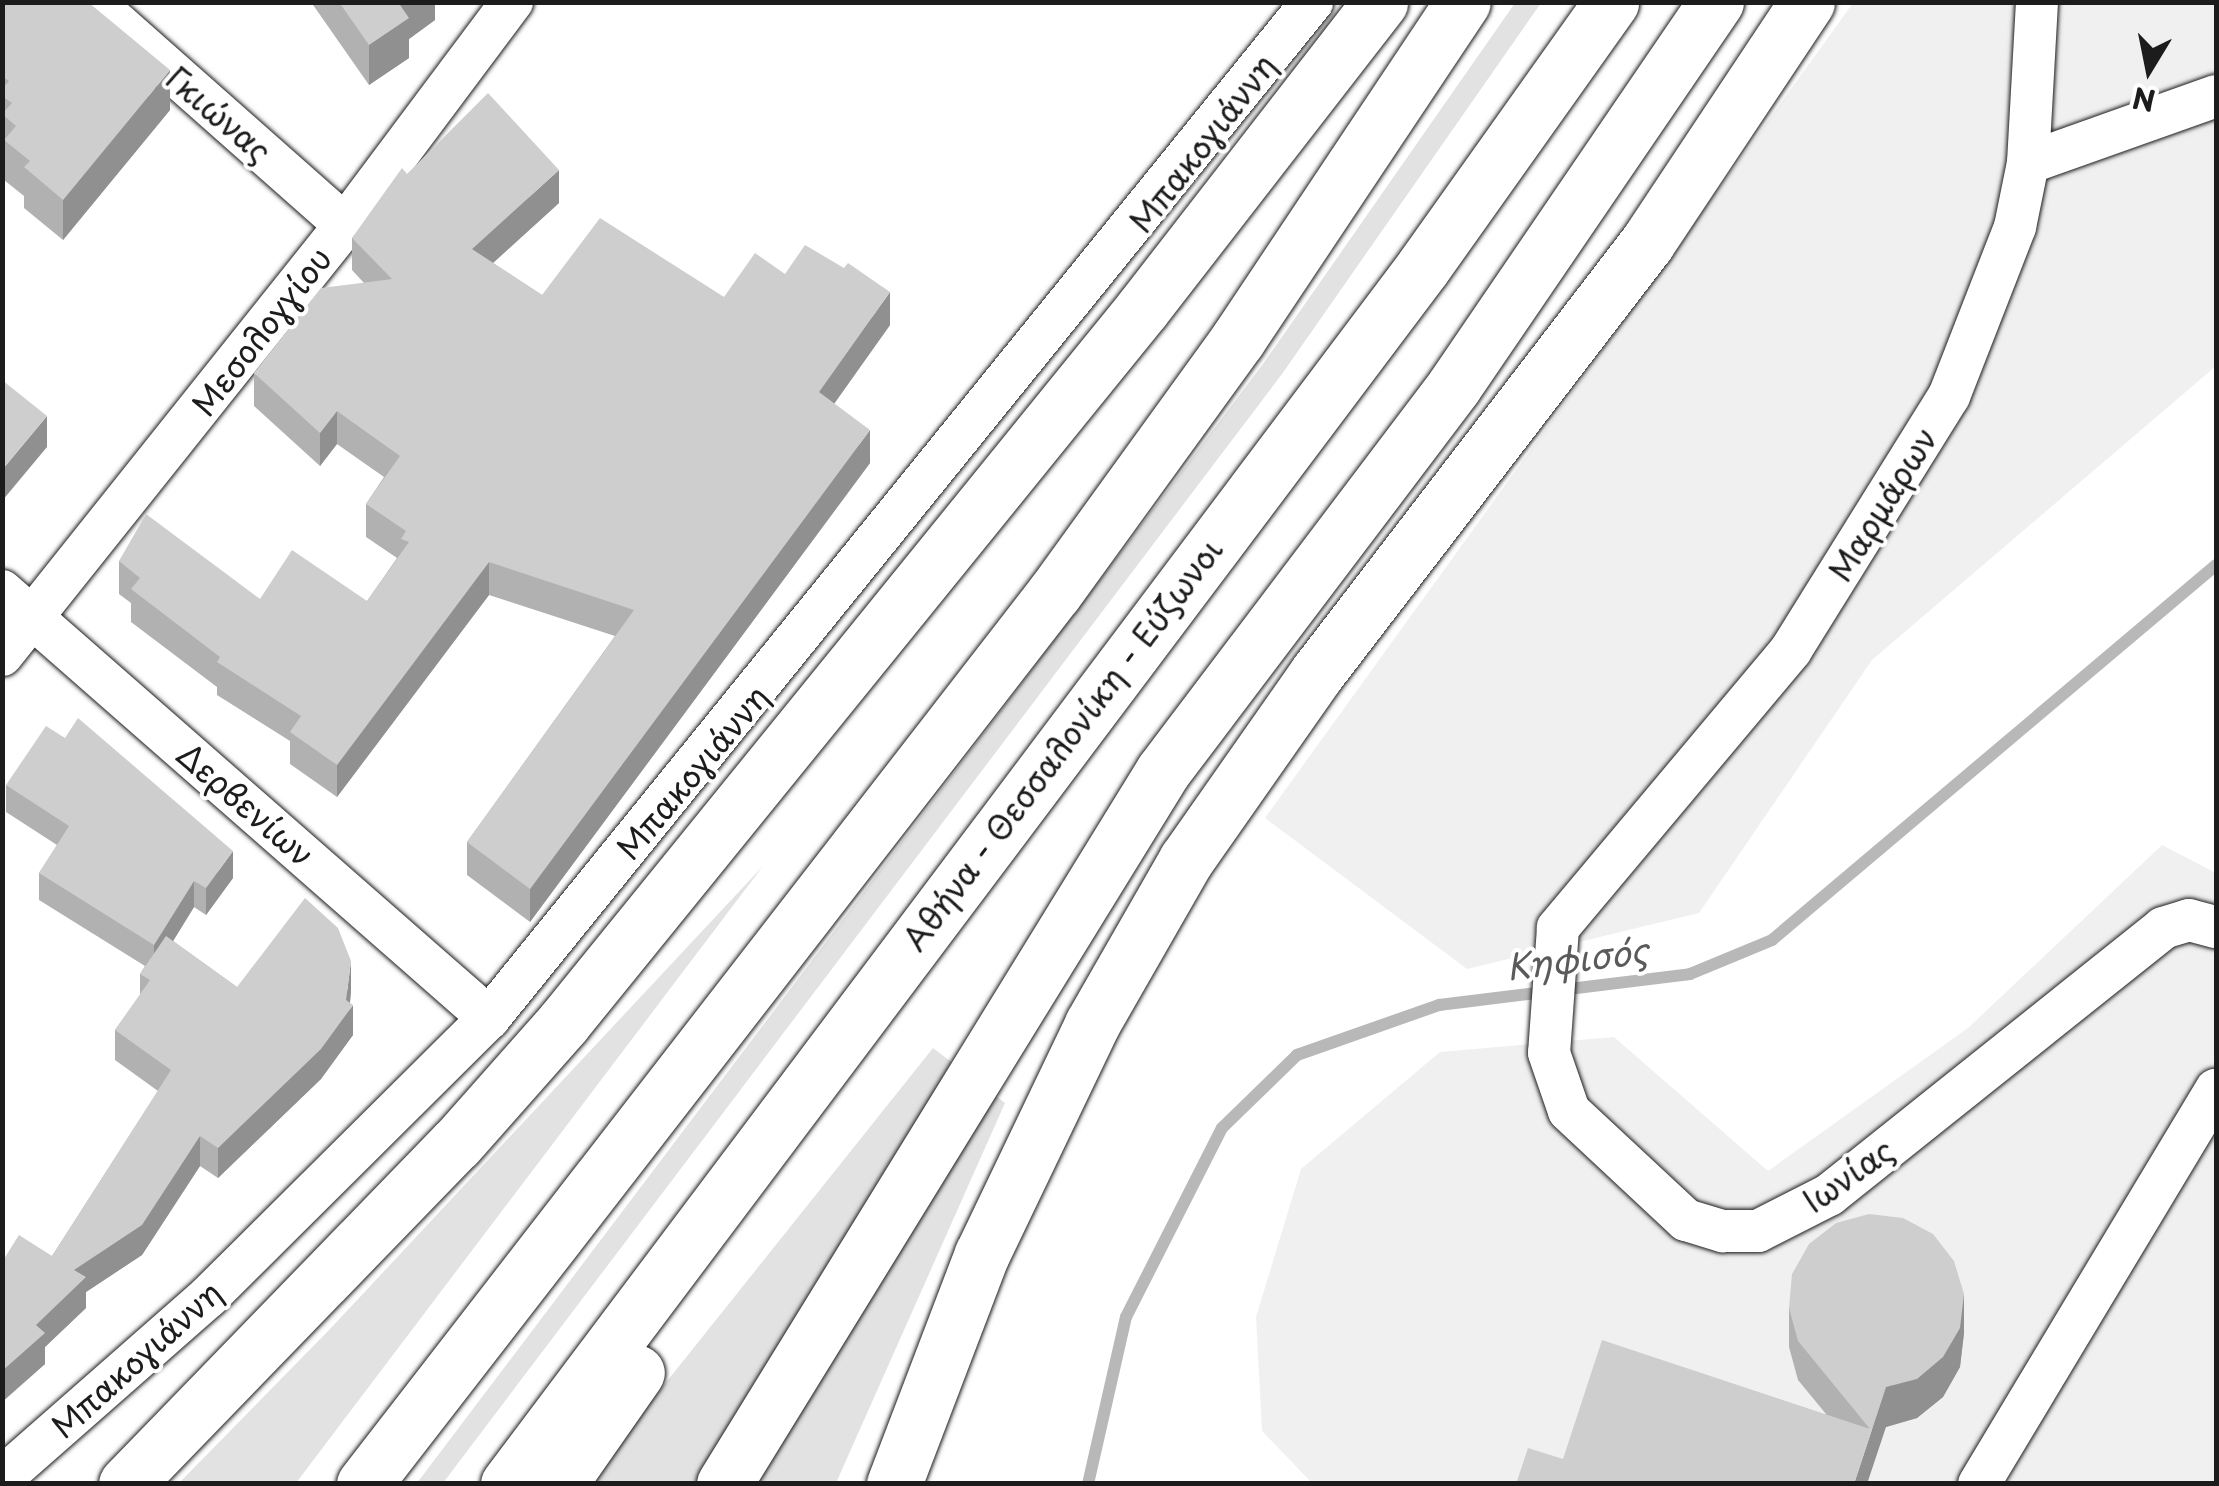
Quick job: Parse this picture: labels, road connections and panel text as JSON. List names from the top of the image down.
{
  "streets": {
    "main road": ["Αθήνα - Θεσσαλονίκη - Εύζωνοι"],
    "street": [
      "Γκιώνας",
      "Μπακογιάννη",
      "Μεσολογγίου",
      "Μαρμάρων",
      "Δερβενίων",
      "Ιωνίας"
    ]
  },
  "crossings": [
    ["Γκιώνας", "Μεσολογγίου"],
    ["Μπακογιάννη", "Δερβενίων"],
    ["Μεσολογγίου", "Δερβενίων"],
    ["Μαρμάρων", "Ιωνίας"]
  ],
  "water": ["Κηφισός"],
  "north": "bottom"
}
